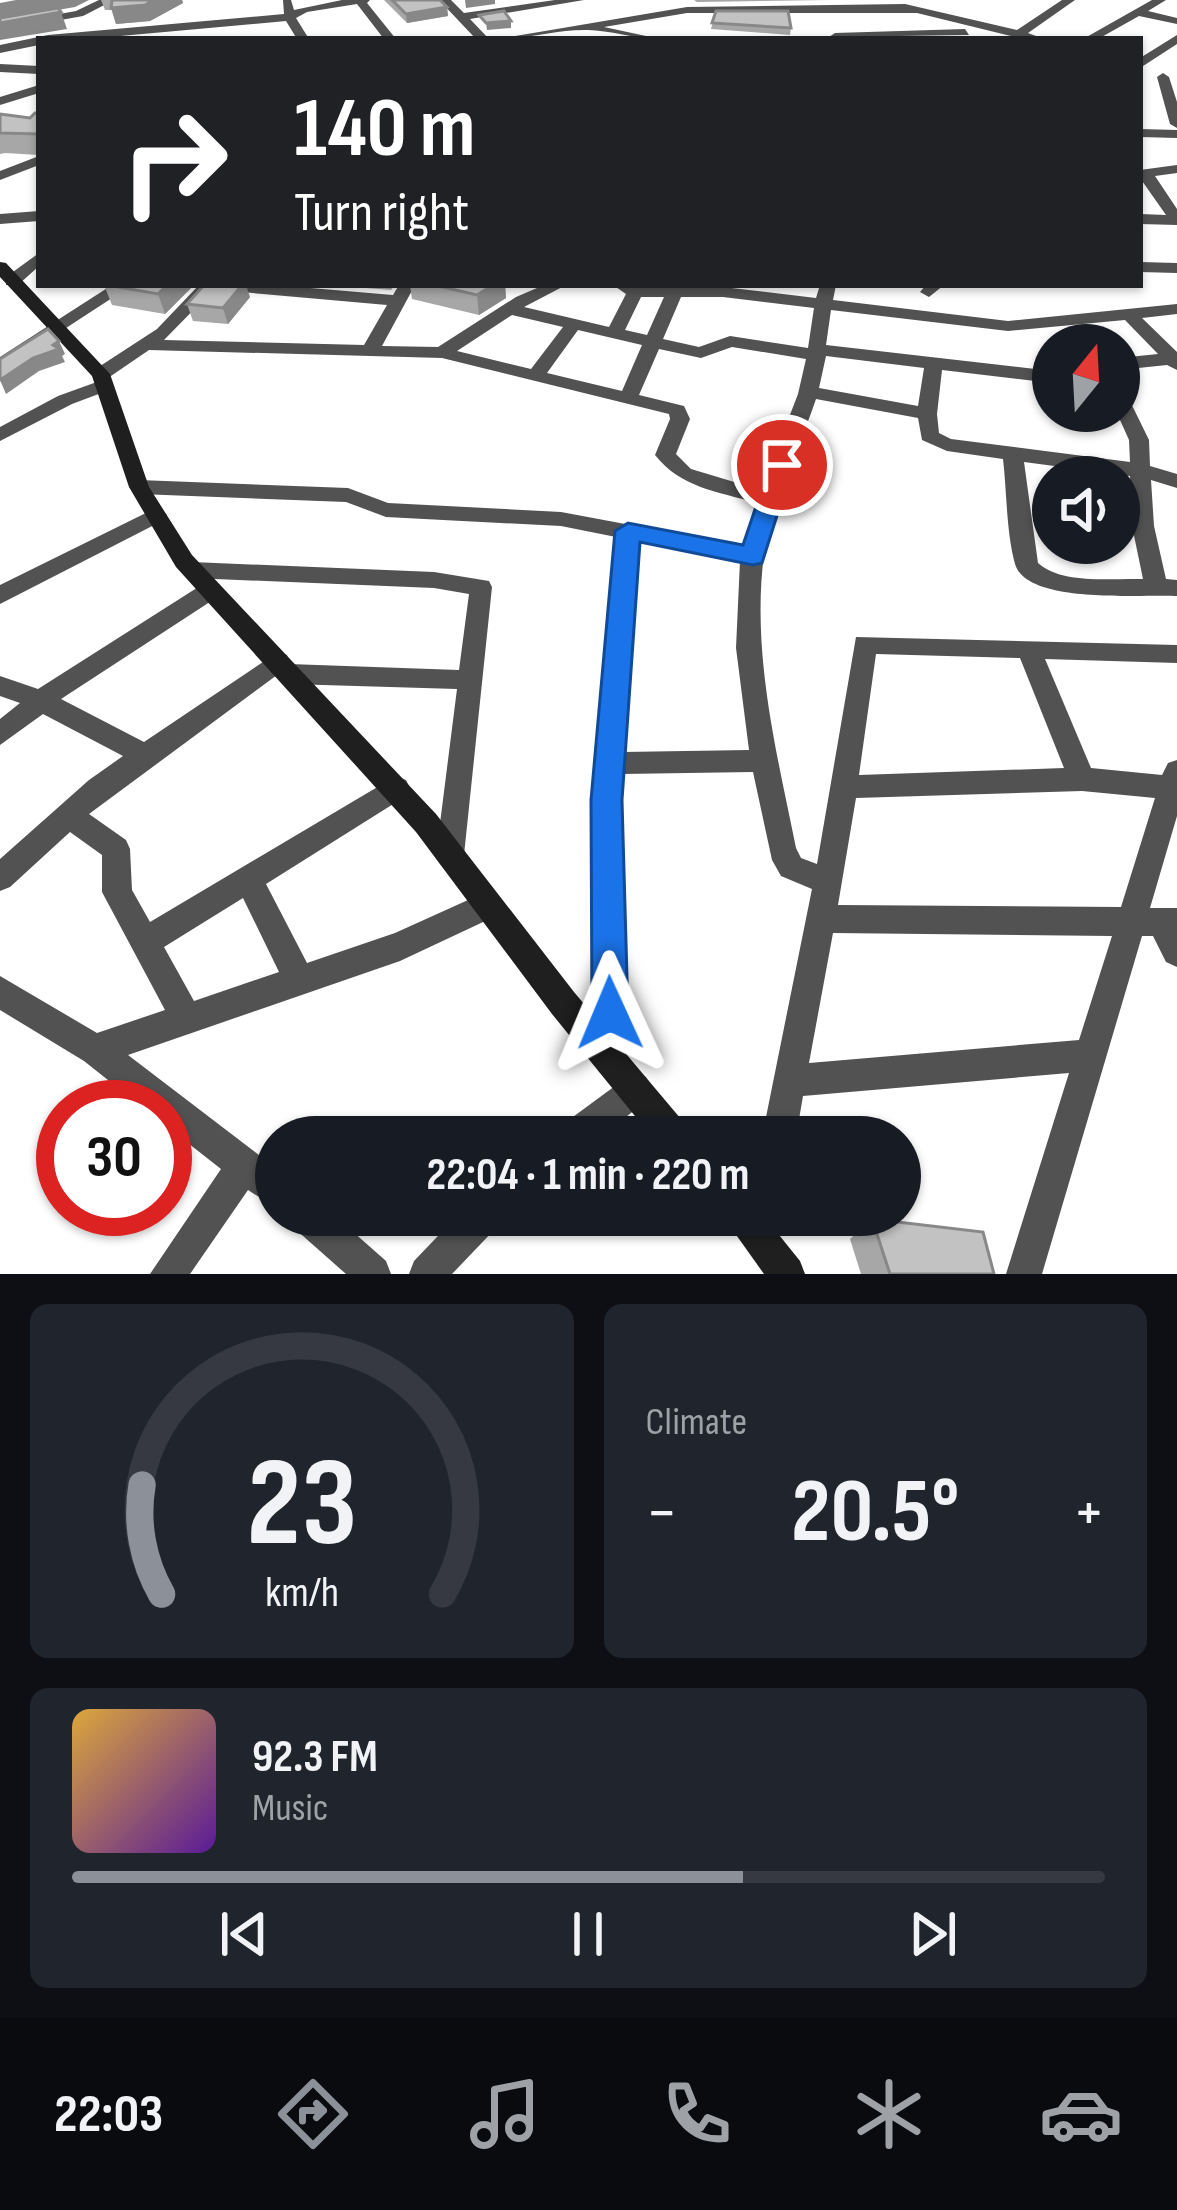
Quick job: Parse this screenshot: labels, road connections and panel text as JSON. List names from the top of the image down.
{
  "north": "top",
  "page": {
    "turn": ["140 m", "Turn right"],
    "limit": "30",
    "trip": "22:04 · 1 min · 220 m",
    "tile": "Climate",
    "heat": ["−", "20.5°", "+"],
    "song": ["92.3 FM", "Music"],
    "tabs": "22:03",
    "gauge": ["23", "km/h"]
  }
}
